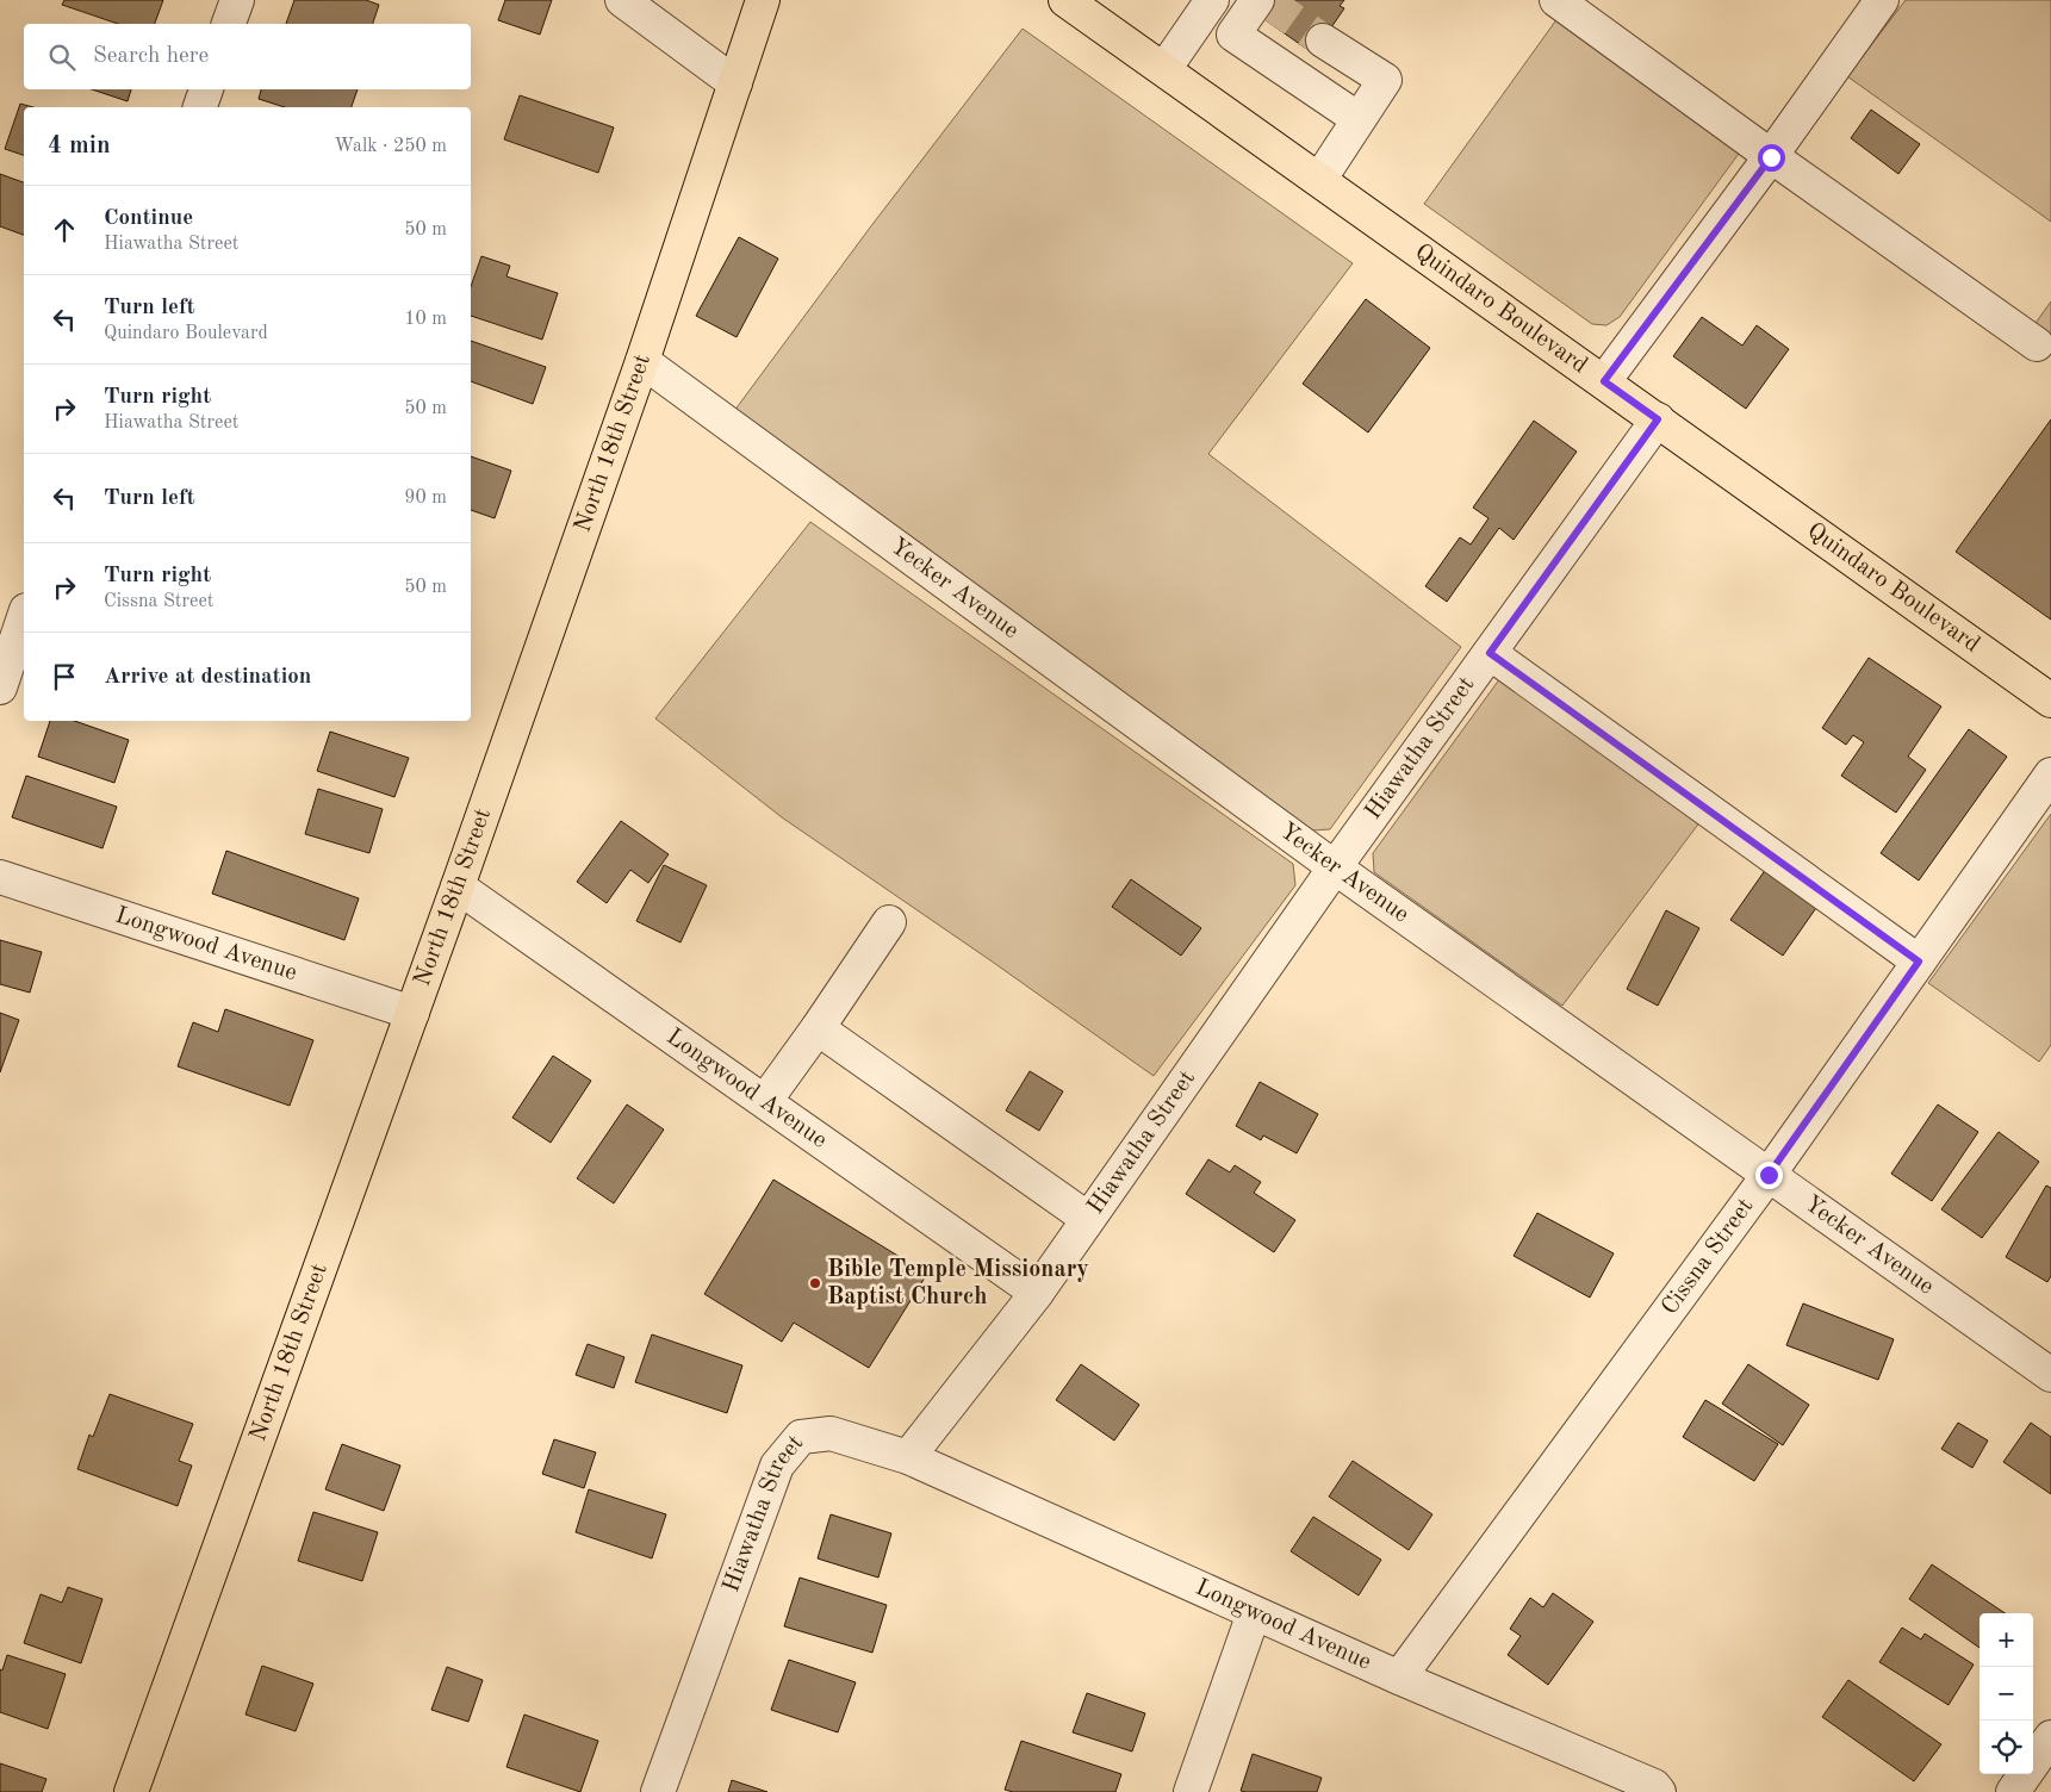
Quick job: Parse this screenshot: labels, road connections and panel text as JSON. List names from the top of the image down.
{
  "streets": {
    "main road": ["Quindaro Boulevard", "North 18th Street"],
    "street": [
      "Yecker Avenue",
      "Hiawatha Street",
      "Longwood Avenue",
      "Cissna Street"
    ]
  },
  "crossings": [
    ["Quindaro Boulevard", "Hiawatha Street"],
    ["North 18th Street", "Yecker Avenue"],
    ["North 18th Street", "Longwood Avenue"],
    ["Yecker Avenue", "Hiawatha Street"],
    ["Yecker Avenue", "Cissna Street"],
    ["Hiawatha Street", "Longwood Avenue"],
    ["Longwood Avenue", "Cissna Street"]
  ],
  "places": ["Bible Temple Missionary Baptist Church"],
  "page": {
    "search": "Search here",
    "heading": ["4 min", "Walk · 250 m"],
    "list": [
      ["Continue", "Hiawatha Street", "50 m"],
      ["Turn left", "Quindaro Boulevard", "10 m"],
      ["Turn right", "Hiawatha Street", "50 m"],
      ["Turn left", "90 m"],
      ["Turn right", "Cissna Street", "50 m"],
      "Arrive at destination"
    ],
    "map_buttons": ["+", "−"]
  }
}
